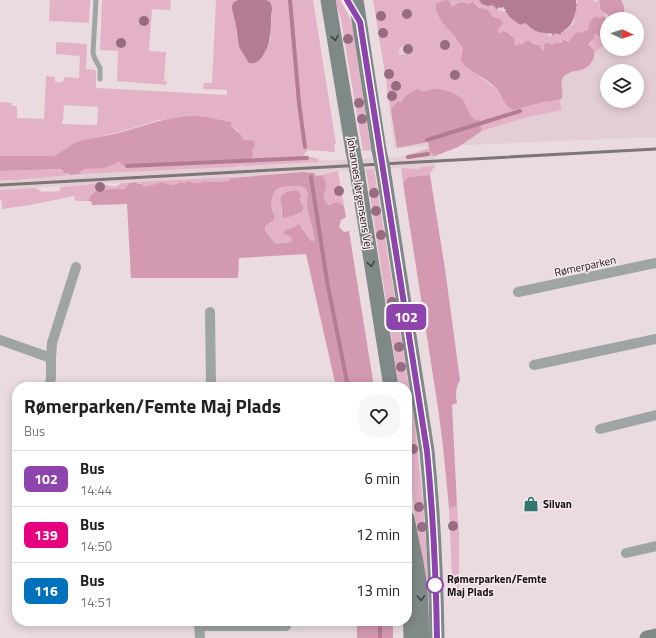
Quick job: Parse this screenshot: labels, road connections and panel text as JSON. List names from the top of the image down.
{
  "streets": {
    "street": ["Johannes Jørgensens Vej", "Rømerparken"]
  },
  "places": {
    "shop": ["Silvan"],
    "other": ["Rømerparken/Femte Maj Plads"]
  },
  "lines": ["bus line 102"],
  "north": "right",
  "page": {
    "on_map": "102",
    "heading": ["Rømerparken/Femte Maj Plads", "Bus"],
    "list": [
      {
        "mark": "102",
        "name": "Bus",
        "note": "14:44",
        "value": "6 min"
      },
      {
        "mark": "139",
        "name": "Bus",
        "note": "14:50",
        "value": "12 min"
      },
      {
        "mark": "116",
        "name": "Bus",
        "note": "14:51",
        "value": "13 min"
      }
    ]
  }
}
